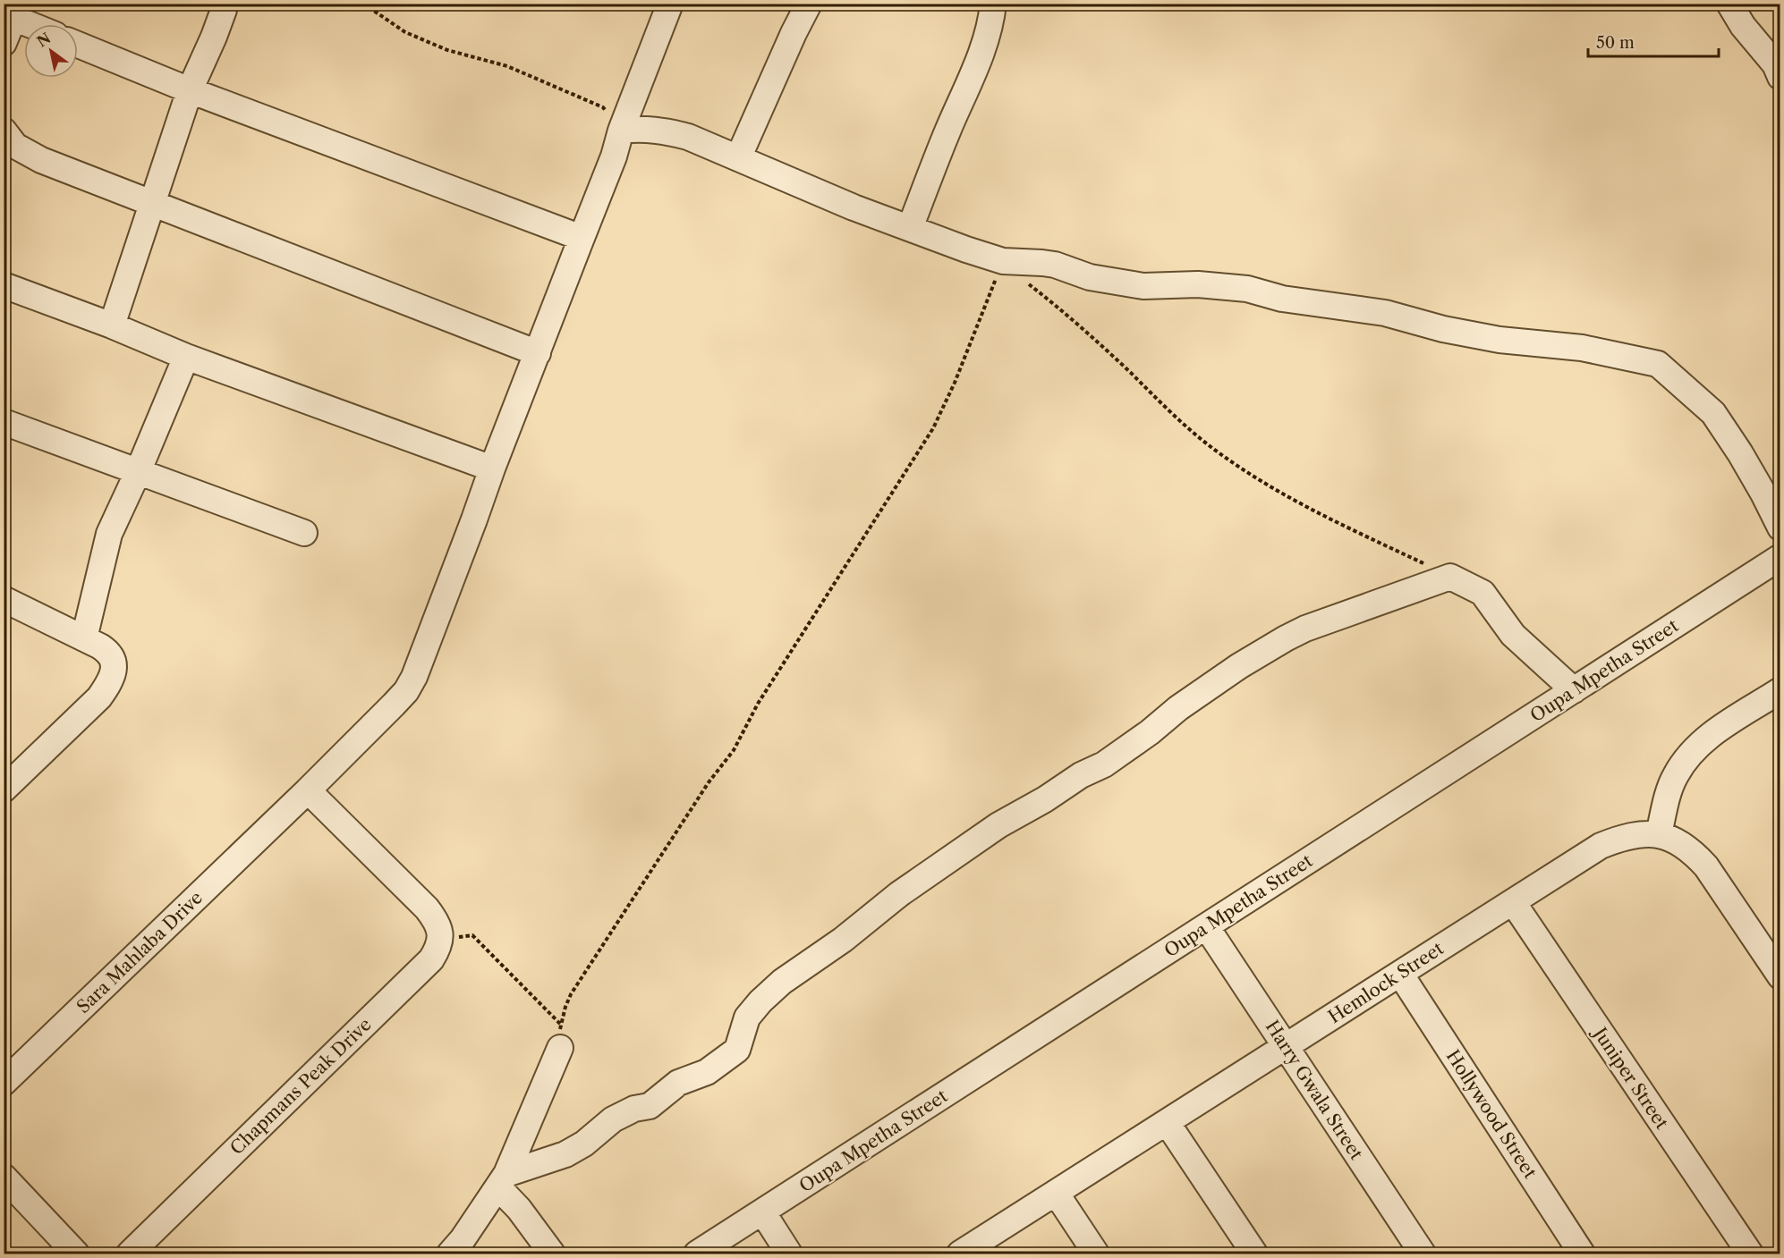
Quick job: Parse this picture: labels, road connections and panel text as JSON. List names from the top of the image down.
{
  "streets": {
    "street": [
      "Oupa Mpetha Street",
      "Sara Mahlaba Drive",
      "Hemlock Street",
      "Juniper Street",
      "Chapmans Peak Drive",
      "Harry Gwala Street",
      "Hollywood Street"
    ]
  },
  "crossings": [
    ["Oupa Mpetha Street", "Harry Gwala Street"],
    ["Hemlock Street", "Juniper Street"],
    ["Hemlock Street", "Harry Gwala Street"],
    ["Hemlock Street", "Hollywood Street"]
  ],
  "scale_bar": "50 m",
  "north": "top left"
}
